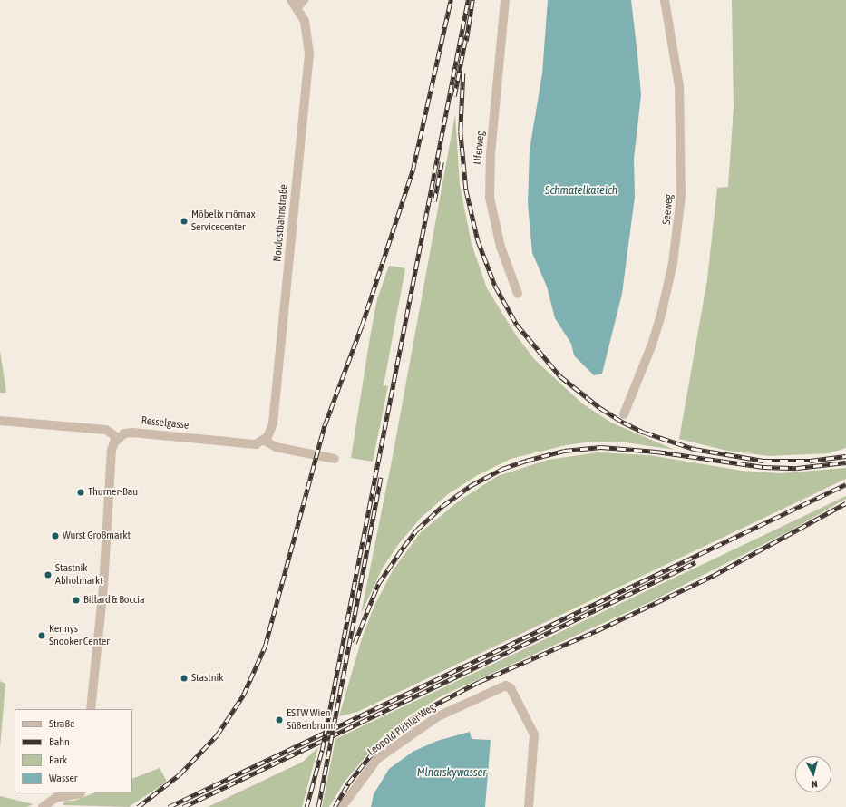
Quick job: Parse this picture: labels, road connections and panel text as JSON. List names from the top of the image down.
{
  "streets": {
    "street": [
      "Uferweg",
      "Seeweg",
      "Nordostbahnstraße",
      "Resselgasse",
      "Leopold Pichler Weg"
    ]
  },
  "crossings": [
    ["Nordostbahnstraße", "Resselgasse"]
  ],
  "water": ["Schmatelkateich", "Mlnarskywasser"],
  "places": [
    "Möbelix mömax Servicecenter",
    "Thurner-Bau",
    "Wurst Großmarkt",
    "Stastnik Abholmarkt",
    "Billard & Boccia",
    "Kennys Snooker Center",
    "Stastnik",
    "ESTW Wien Süßenbrunn"
  ],
  "legend": [
    "Straße",
    "Bahn",
    "Park",
    "Wasser"
  ],
  "north": "bottom"
}
